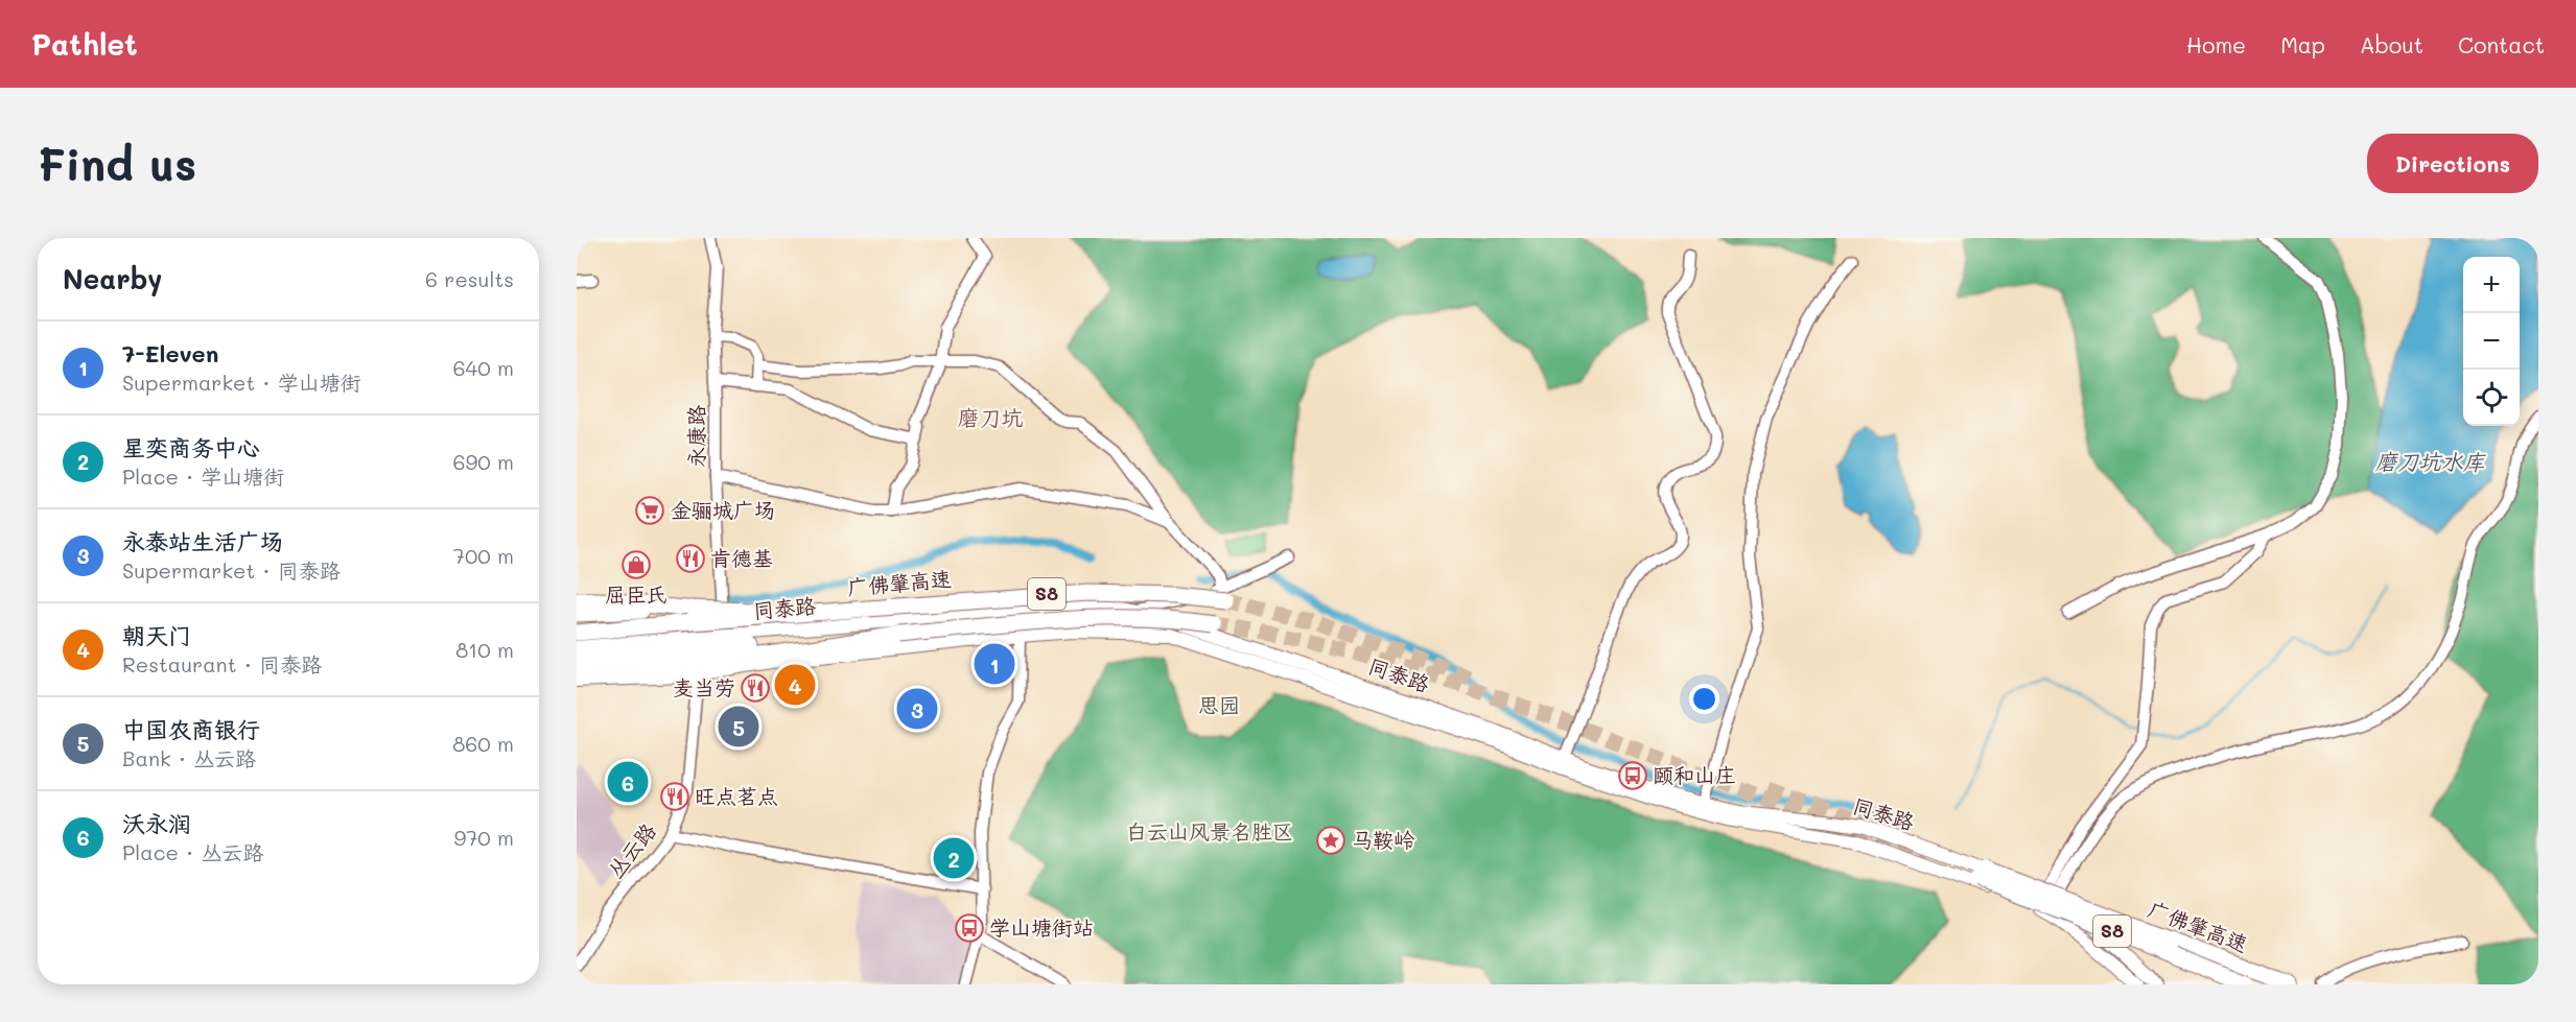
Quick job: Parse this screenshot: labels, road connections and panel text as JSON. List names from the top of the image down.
{
  "streets": {
    "highway": ["广佛肇高速", "S8"],
    "main road": ["同泰路"],
    "street": ["永康路", "丛云路"]
  },
  "crossings": [
    ["永康路", "同泰路"],
    ["同泰路", "丛云路"]
  ],
  "districts": ["磨刀坑"],
  "water": ["磨刀坑水库"],
  "parks": ["思园", "白云山风景名胜区"],
  "places": {
    "supermarket": ["金骊城广场"],
    "restaurant": ["肯德基", "麦当劳", "旺点茗点"],
    "shop": ["屈臣氏"],
    "bus stop": ["颐和山庄", "学山塘街站"],
    "place": ["马鞍岭"]
  },
  "page": {
    "header": "Pathlet",
    "nav": [
      "Home",
      "Map",
      "About",
      "Contact"
    ],
    "buttons": "Directions",
    "title": "Find us",
    "heading": ["Nearby", "6 results"],
    "map_buttons": ["+", "−"],
    "list": [
      {
        "mark": "1",
        "name": "7-Eleven",
        "note": "Supermarket · 学山塘街",
        "value": "640 m"
      },
      {
        "mark": "2",
        "name": "星奕商务中心",
        "note": "Place · 学山塘街",
        "value": "690 m"
      },
      {
        "mark": "3",
        "name": "永泰站生活广场",
        "note": "Supermarket · 同泰路",
        "value": "700 m"
      },
      {
        "mark": "4",
        "name": "朝天门",
        "note": "Restaurant · 同泰路",
        "value": "810 m"
      },
      {
        "mark": "5",
        "name": "中国农商银行",
        "note": "Bank · 丛云路",
        "value": "860 m"
      },
      {
        "mark": "6",
        "name": "沃永润",
        "note": "Place · 丛云路",
        "value": "970 m"
      }
    ],
    "pins": [
      "1",
      "4",
      "3",
      "5",
      "6",
      "2"
    ]
  }
}
